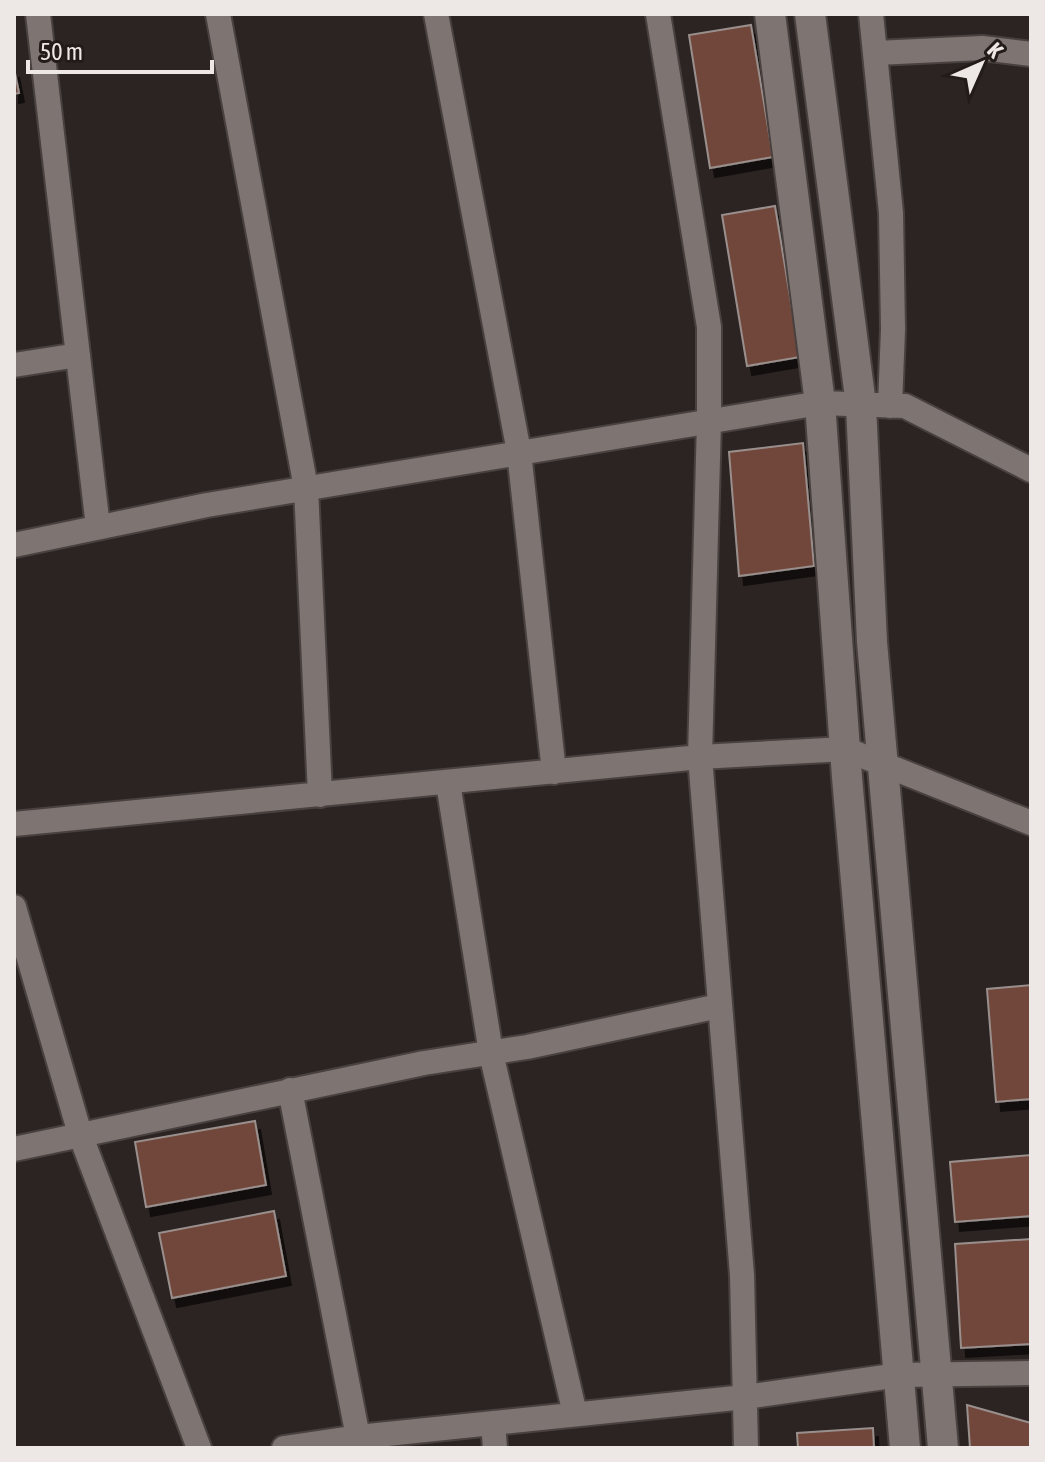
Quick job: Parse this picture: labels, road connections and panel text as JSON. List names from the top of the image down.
{
  "scale_bar": "50 m",
  "north": "top right"
}
